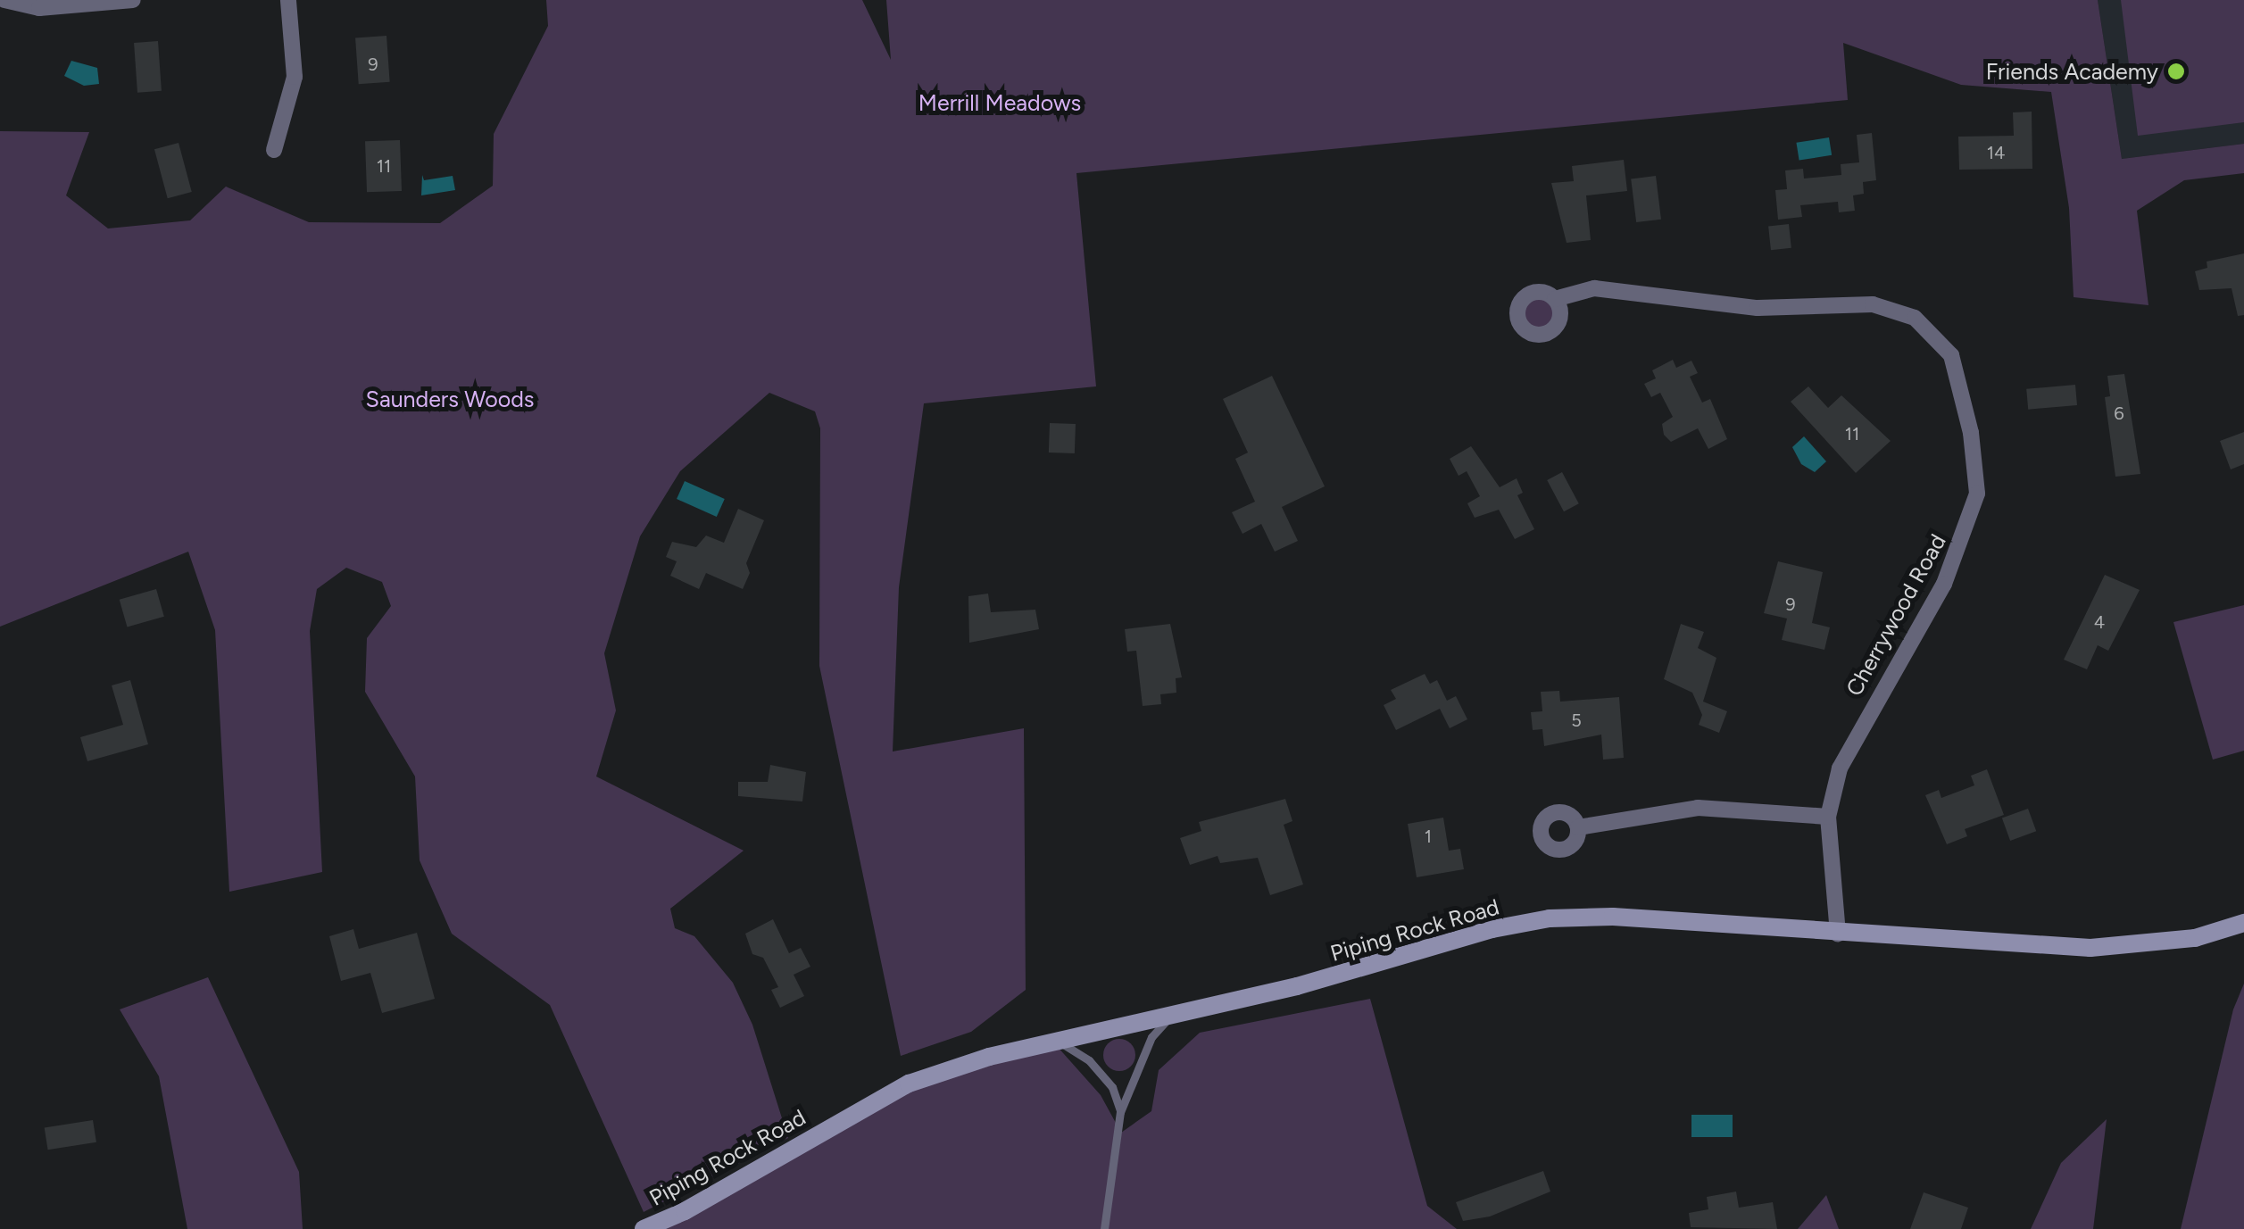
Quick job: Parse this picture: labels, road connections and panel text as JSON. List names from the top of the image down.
{
  "streets": {
    "street": ["Cherrywood Road", "Piping Rock Road"]
  },
  "crossings": [
    ["Cherrywood Road", "Piping Rock Road"]
  ],
  "parks": ["Merrill Meadows", "Saunders Woods"],
  "places": ["Friends Academy"],
  "house_numbers": [
    "9",
    "14",
    "11",
    "6",
    "11",
    "9",
    "4",
    "5",
    "1"
  ]
}
